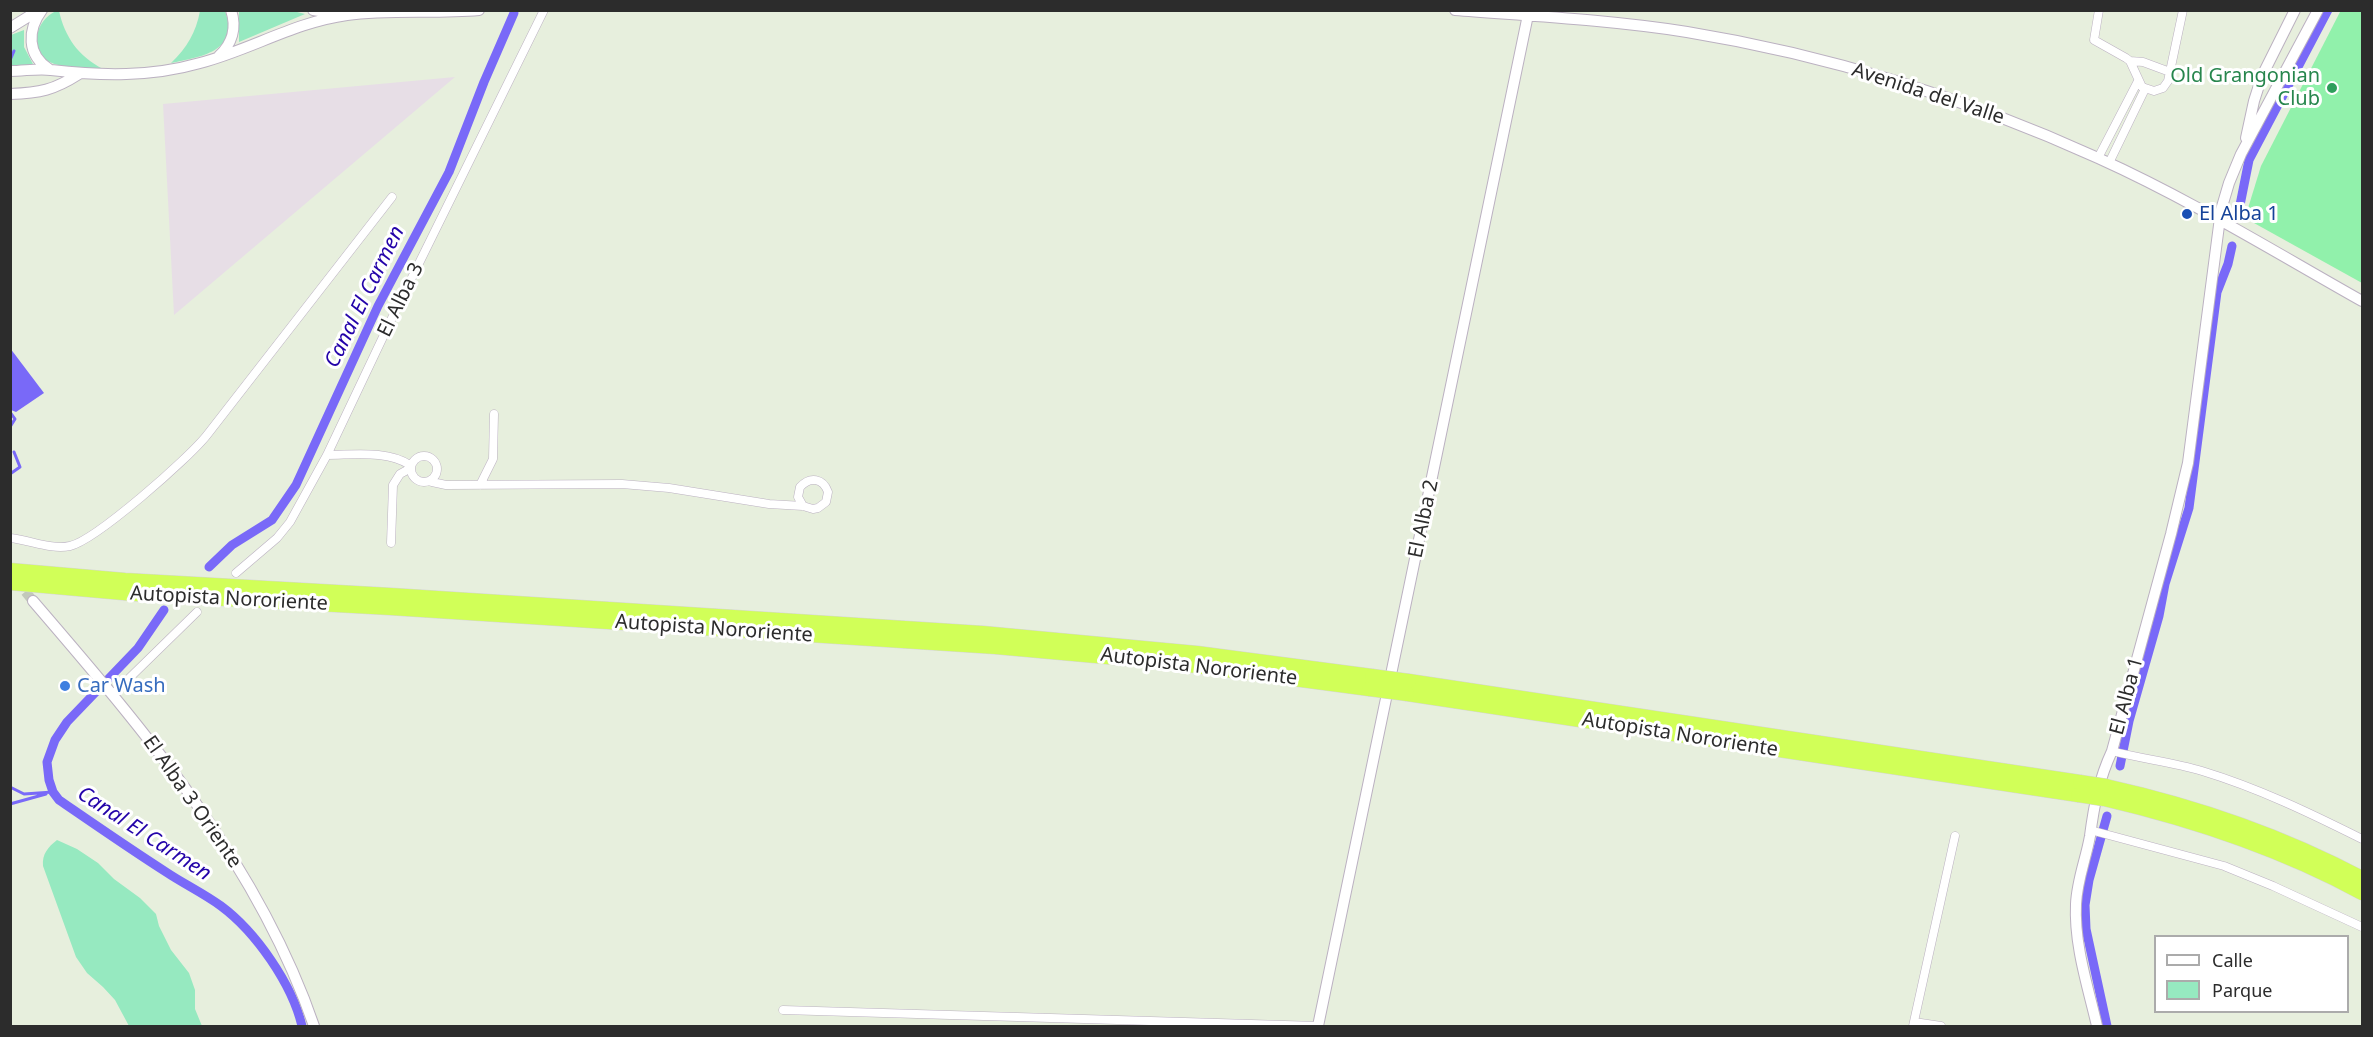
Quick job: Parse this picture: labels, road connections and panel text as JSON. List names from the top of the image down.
{
  "streets": {
    "highway": ["Autopista Nororiente"],
    "street": [
      "Avenida del Valle",
      "El Alba 3",
      "El Alba 2",
      "El Alba 1",
      "El Alba 3 Oriente"
    ]
  },
  "crossings": [
    ["Avenida del Valle", "El Alba 2"],
    ["Avenida del Valle", "El Alba 1"]
  ],
  "water": ["Canal El Carmen"],
  "places": ["Old Grangonian Club", "El Alba 1", "Car Wash"],
  "legend": ["Calle", "Parque"]
}
